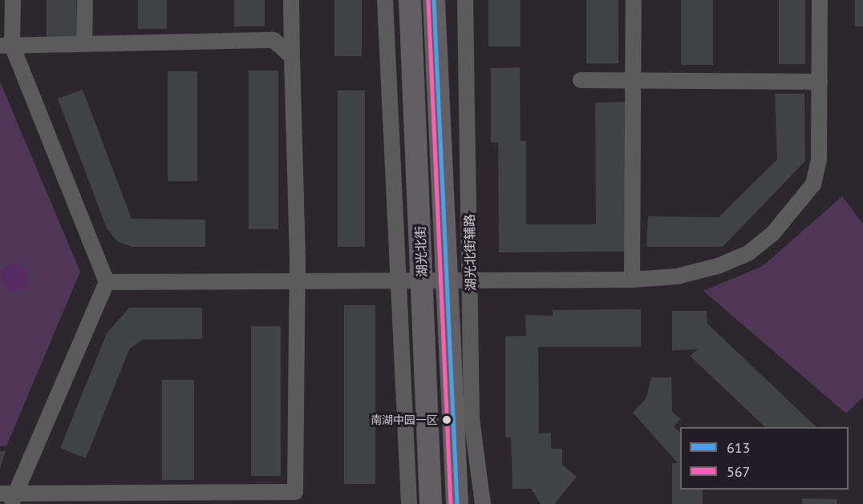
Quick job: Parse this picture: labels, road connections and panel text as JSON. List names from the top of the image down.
{
  "streets": {
    "street": ["湖光北街", "湖光北街辅路"]
  },
  "places": ["南湖中园一区"],
  "lines": ["transit line 613", "transit line 567"],
  "legend": ["613", "567"]
}
